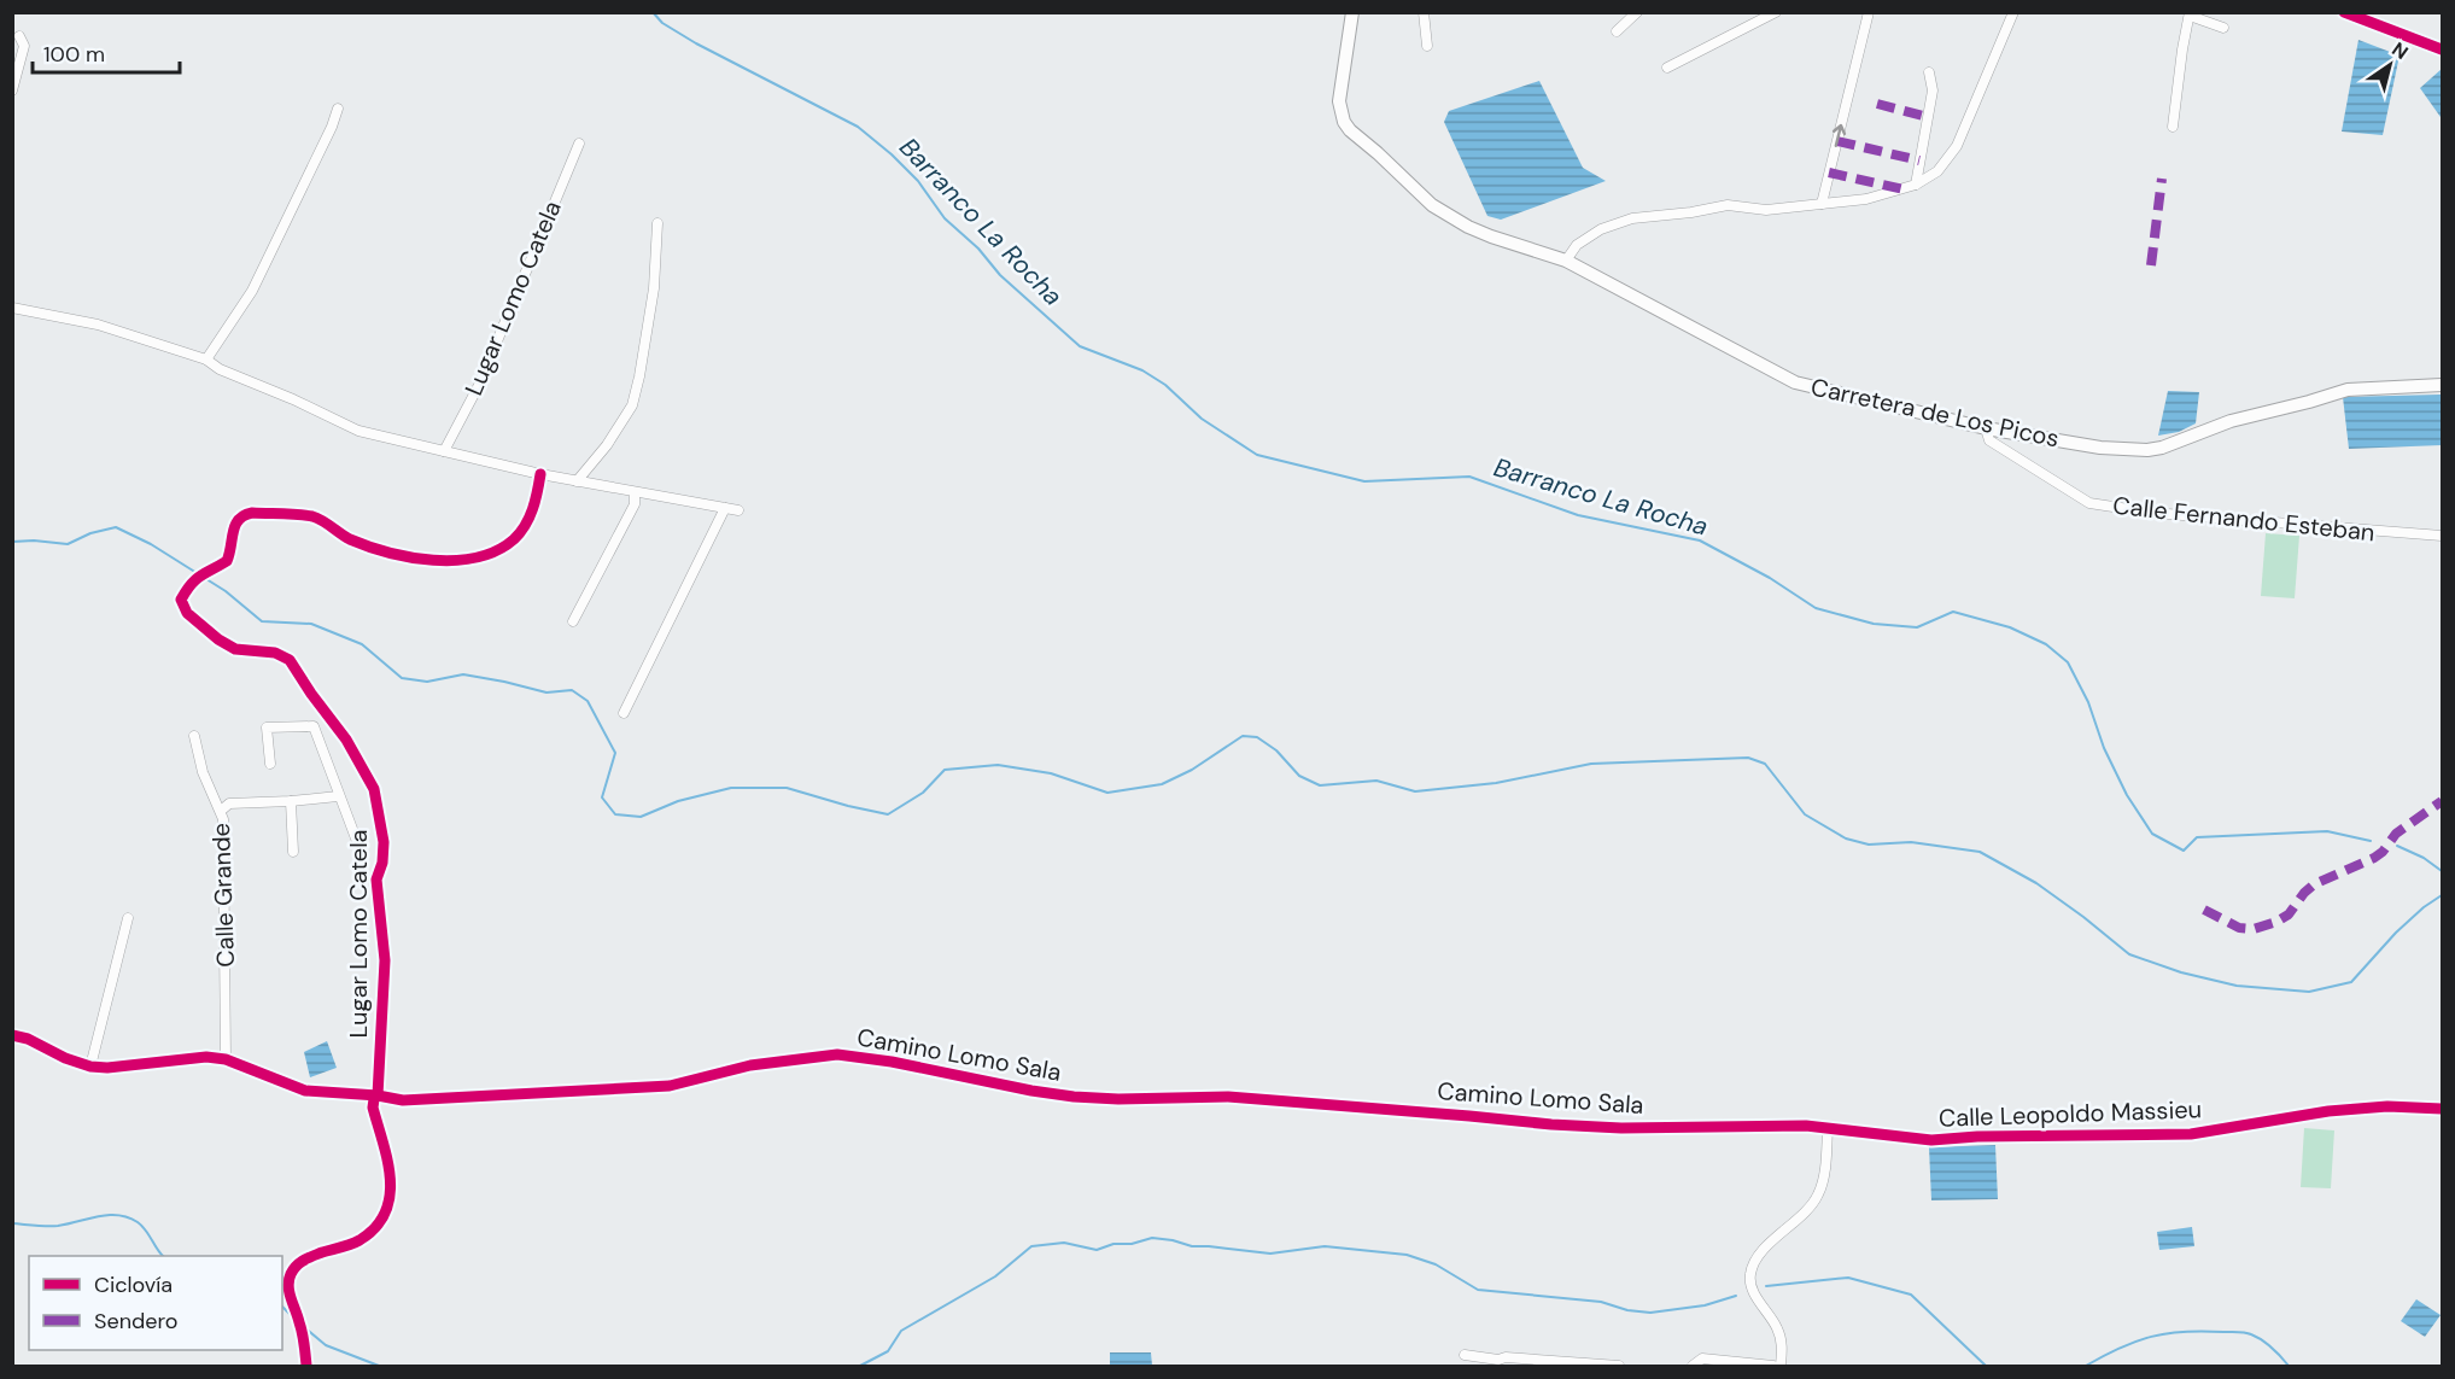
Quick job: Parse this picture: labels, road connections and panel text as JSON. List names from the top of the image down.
{
  "streets": {
    "main road": ["Carretera de Los Picos"],
    "street": [
      "Lugar Lomo Catela",
      "Calle Fernando Esteban",
      "Calle Grande",
      "Camino Lomo Sala",
      "Calle Leopoldo Massieu"
    ]
  },
  "crossings": [
    ["Lugar Lomo Catela", "Camino Lomo Sala"],
    ["Carretera de Los Picos", "Calle Fernando Esteban"],
    ["Calle Grande", "Camino Lomo Sala"],
    ["Camino Lomo Sala", "Calle Leopoldo Massieu"]
  ],
  "water": ["Barranco La Rocha"],
  "legend": ["Ciclovía", "Sendero"],
  "scale_bar": "100 m",
  "north": "top right"
}
